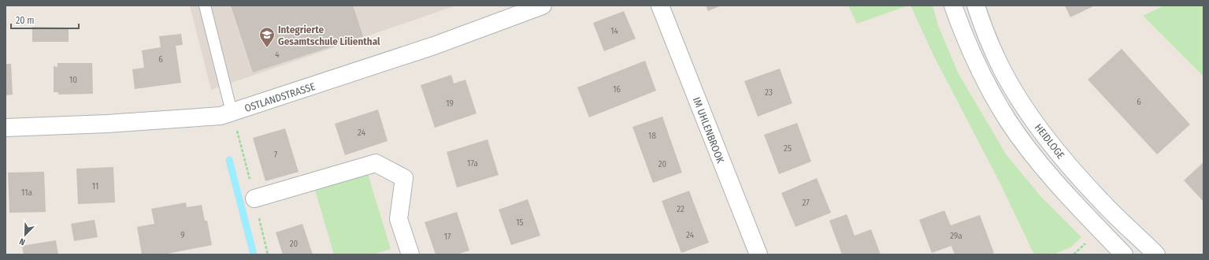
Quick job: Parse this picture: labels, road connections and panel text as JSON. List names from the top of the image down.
{
  "streets": {
    "street": ["OSTLANDSTRASSE", "IM UHLENBROOK", "HEIDLOGE"]
  },
  "places": {
    "school or university": ["Integrierte Gesamtschule Lilienthal"]
  },
  "house_numbers": [
    "14",
    "4",
    "6",
    "10",
    "16",
    "23",
    "6",
    "19",
    "24",
    "18",
    "25",
    "7",
    "17a",
    "20",
    "11",
    "11a",
    "27",
    "22",
    "15",
    "9",
    "24",
    "29a",
    "17",
    "20"
  ],
  "scale_bar": "20 m",
  "north": "bottom left"
}
